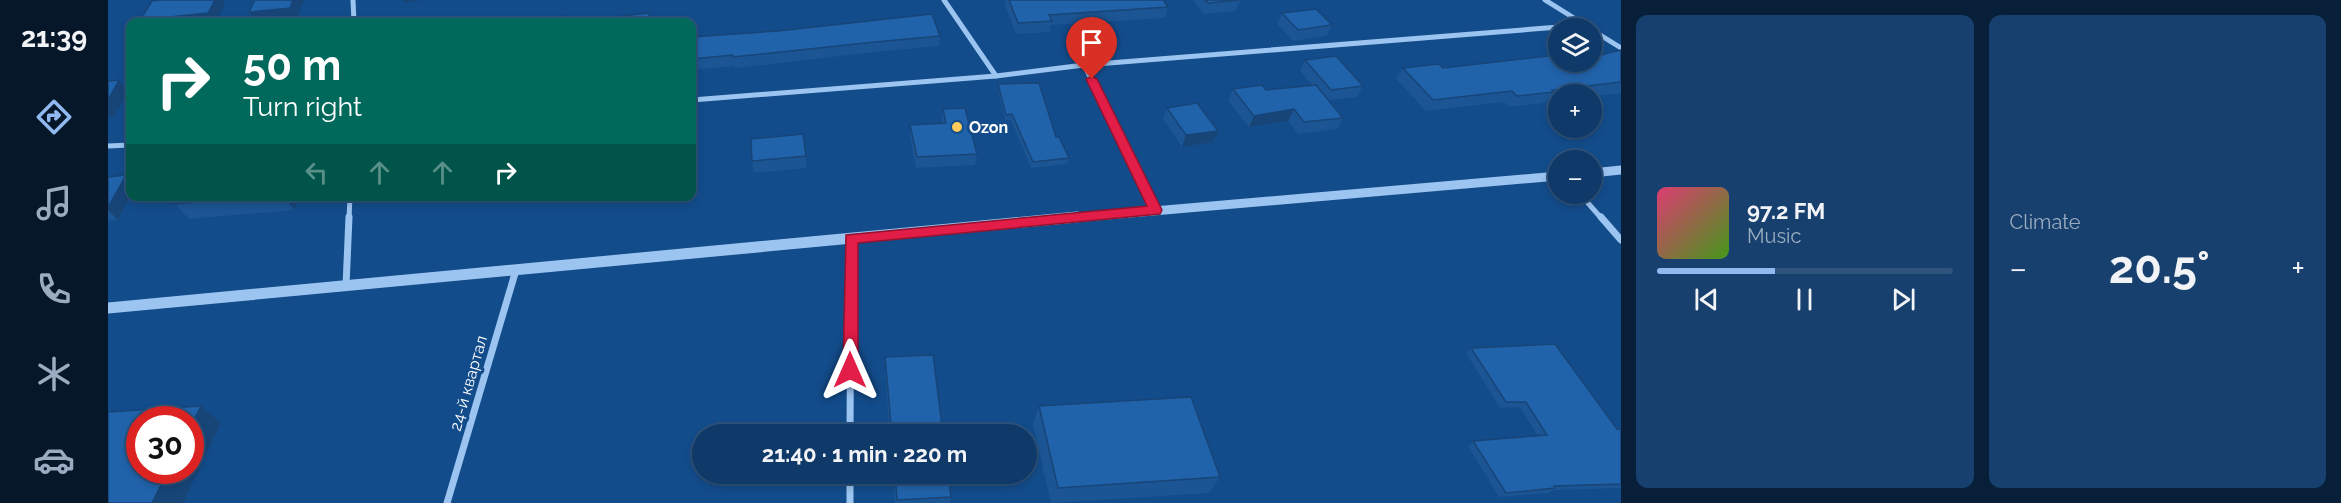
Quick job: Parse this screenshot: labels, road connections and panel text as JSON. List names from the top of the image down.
{
  "streets": {
    "street": ["24-й квартал"]
  },
  "places": ["Ozon"],
  "page": {
    "tabs": "21:39",
    "tile": "Climate",
    "map_buttons": ["+", "−"],
    "turn": ["50 m", "Turn right"],
    "song": ["97.2 FM", "Music"],
    "heat": ["−", "20.5°", "+"],
    "limit": "30",
    "trip": "21:40 · 1 min · 220 m"
  }
}
